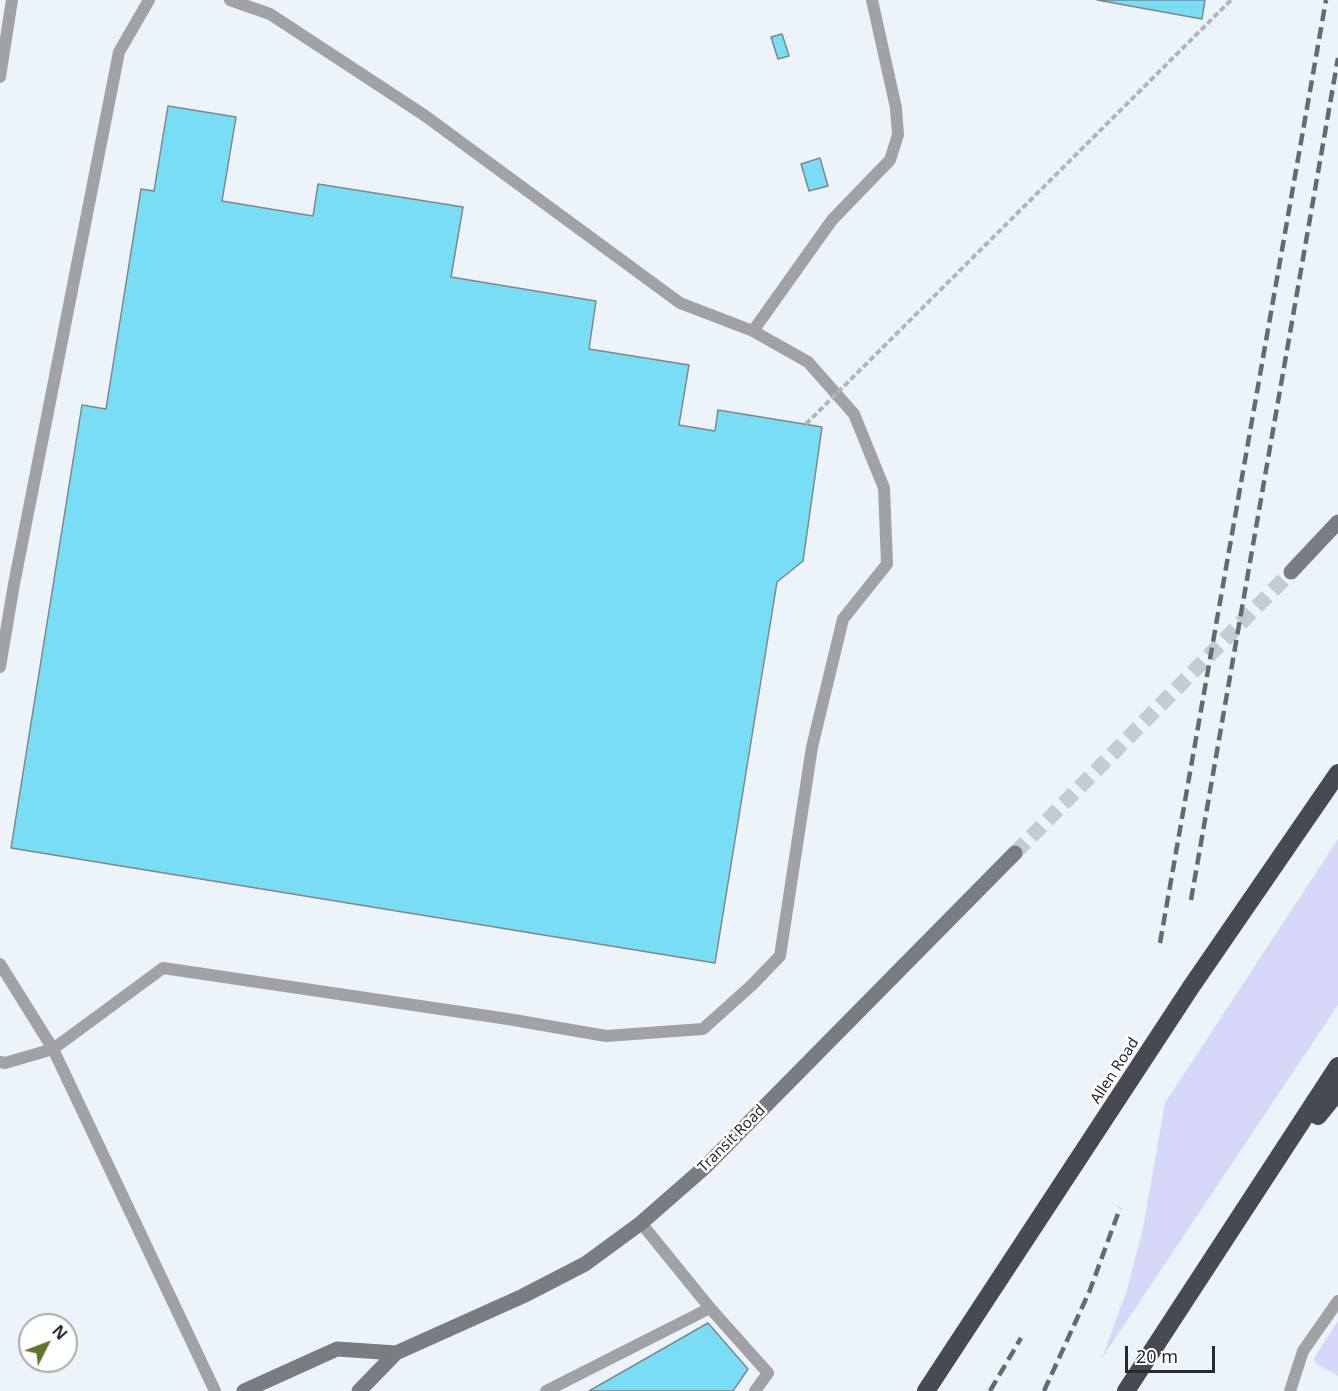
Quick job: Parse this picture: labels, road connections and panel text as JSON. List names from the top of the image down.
{
  "streets": {
    "highway": ["Allen Road"],
    "street": ["Transit Road"]
  },
  "scale_bar": "20 m",
  "north": "top right"
}
